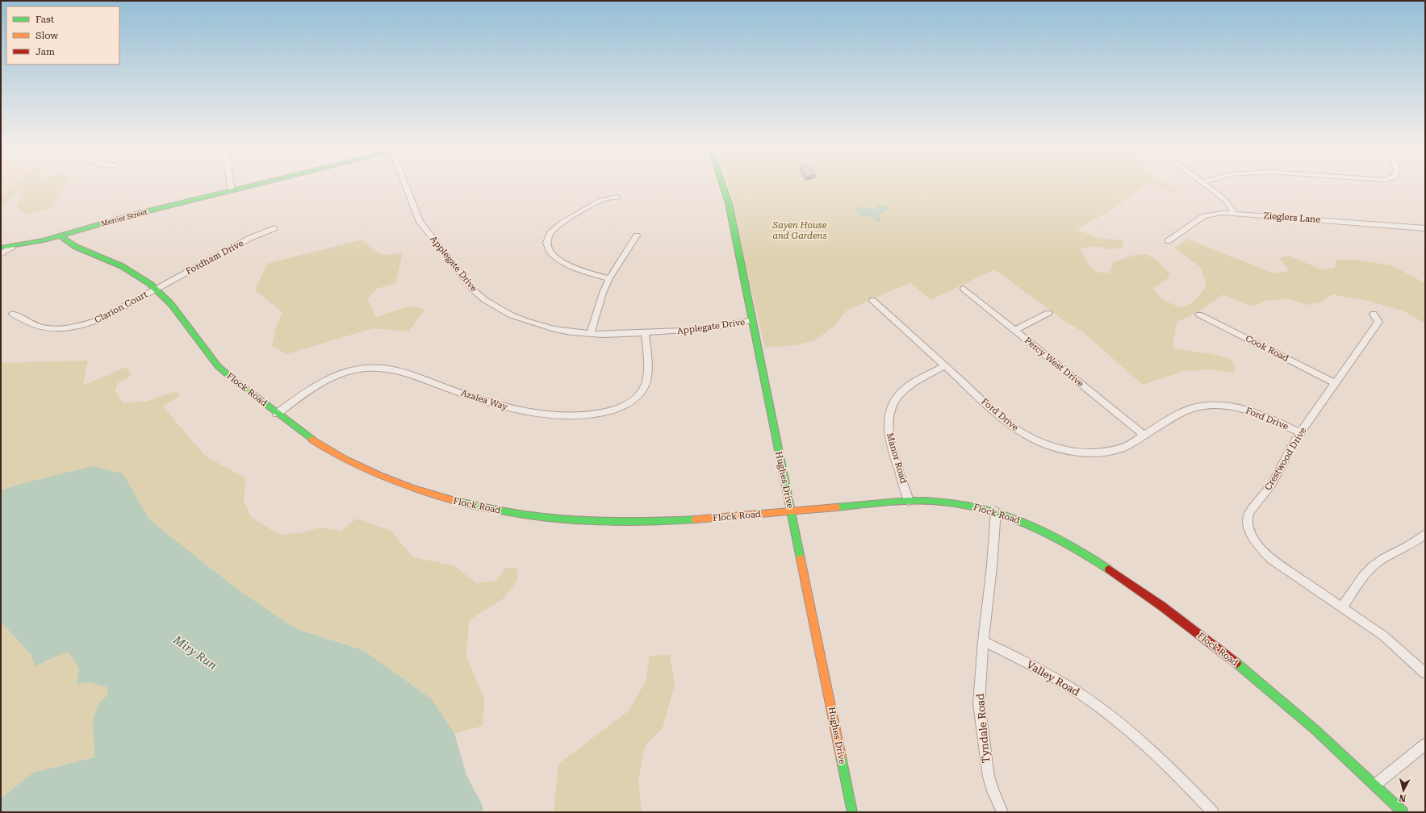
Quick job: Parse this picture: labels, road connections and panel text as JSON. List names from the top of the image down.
{
  "streets": {
    "street": [
      "Mercer Street",
      "Zieglers Lane",
      "Fordham Drive",
      "Applegate Drive",
      "Clarion Court",
      "Cook Road",
      "Percy West Drive",
      "Flock Road",
      "Azalea Way",
      "Ford Drive",
      "Manor Road",
      "Crestwood Drive",
      "Hughes Drive",
      "Valley Road",
      "Tyndale Road"
    ]
  },
  "crossings": [
    ["Mercer Street", "Flock Road"],
    ["Fordham Drive", "Clarion Court"],
    ["Fordham Drive", "Flock Road"],
    ["Applegate Drive", "Azalea Way"],
    ["Applegate Drive", "Hughes Drive"],
    ["Clarion Court", "Flock Road"],
    ["Cook Road", "Crestwood Drive"],
    ["Percy West Drive", "Ford Drive"],
    ["Flock Road", "Azalea Way"],
    ["Flock Road", "Manor Road"],
    ["Flock Road", "Hughes Drive"],
    ["Ford Drive", "Manor Road"],
    ["Ford Drive", "Crestwood Drive"],
    ["Valley Road", "Tyndale Road"]
  ],
  "water": ["Miry Run"],
  "parks": ["Sayen House and Gardens"],
  "legend": ["Fast", "Slow", "Jam"],
  "north": "bottom"
}
